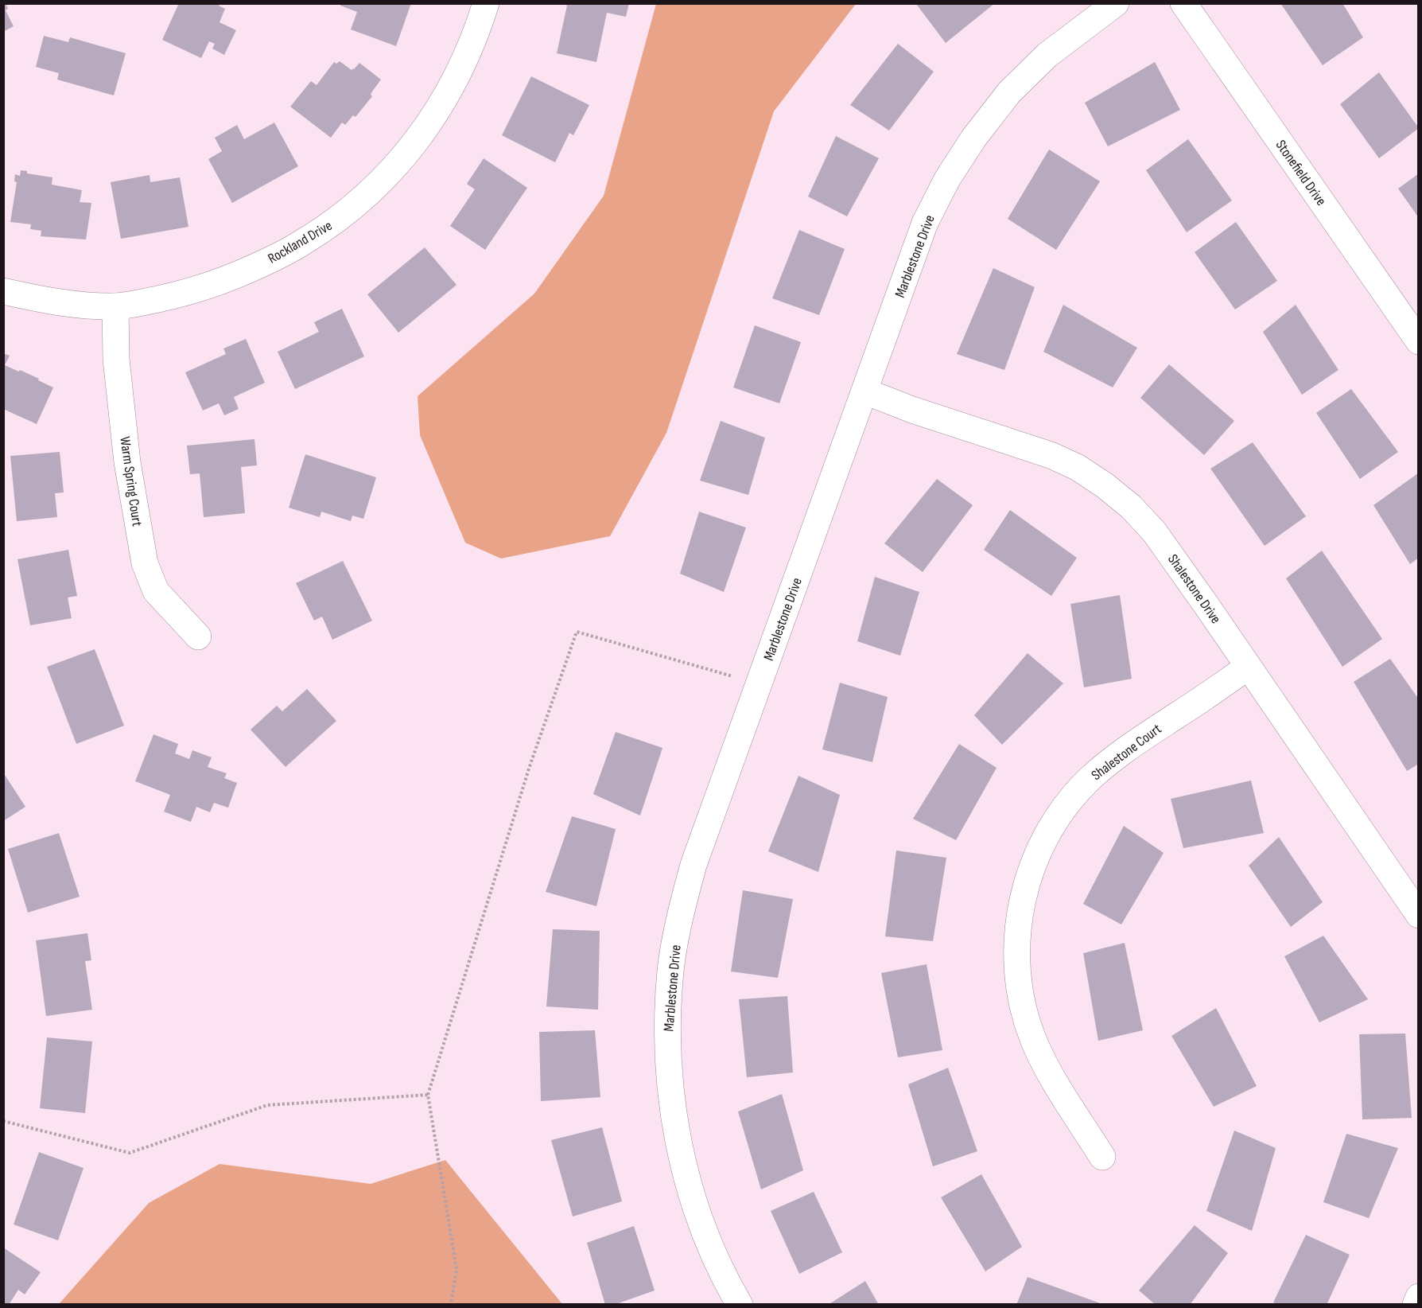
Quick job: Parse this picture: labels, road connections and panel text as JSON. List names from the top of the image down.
{
  "streets": {
    "street": [
      "Stonefield Drive",
      "Rockland Drive",
      "Marblestone Drive",
      "Warm Spring Court",
      "Shalestone Drive",
      "Shalestone Court"
    ]
  },
  "crossings": [
    ["Rockland Drive", "Warm Spring Court"],
    ["Marblestone Drive", "Shalestone Drive"],
    ["Shalestone Drive", "Shalestone Court"]
  ]
}
